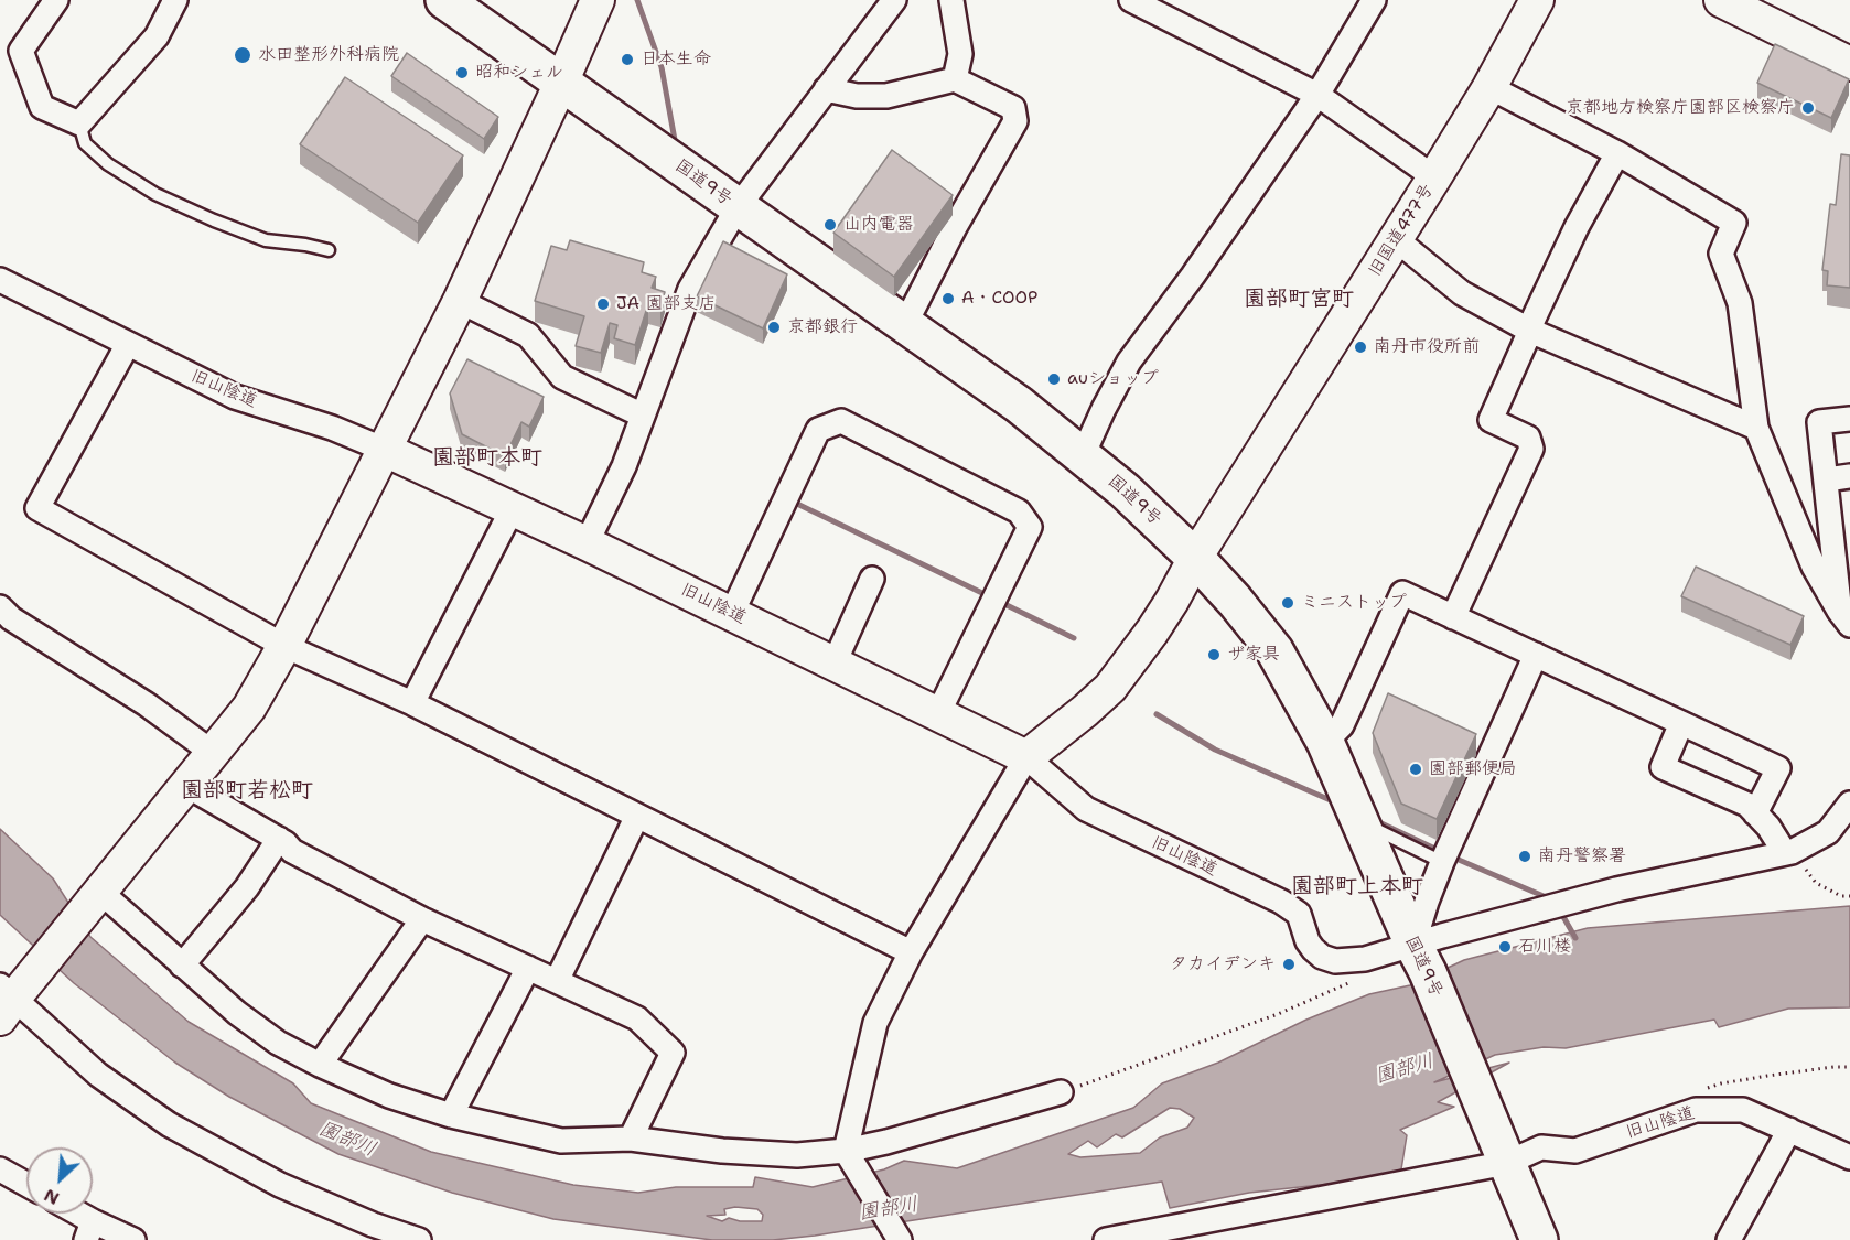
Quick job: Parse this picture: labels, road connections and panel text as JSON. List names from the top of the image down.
{
  "streets": {
    "highway": ["国道9号"],
    "street": ["旧国道477号", "旧山陰道"]
  },
  "crossings": [
    ["国道9号", "旧国道477号"],
    ["国道9号", "旧山陰道"],
    ["旧国道477号", "旧山陰道"]
  ],
  "districts": [
    "園部町宮町",
    "園部町本町",
    "園部町若松町",
    "園部町上本町"
  ],
  "water": ["園部川"],
  "places": [
    "水田整形外科病院",
    "日本生命",
    "昭和シェル",
    "京都地方検察庁園部区検察庁",
    "山内電器",
    "A・COOP",
    "JA 園部支店",
    "京都銀行",
    "南丹市役所前",
    "auショップ",
    "ミニストップ",
    "ザ家具",
    "園部郵便局",
    "南丹警察署",
    "石川楼",
    "タカイデンキ"
  ],
  "north": "bottom left"
}
